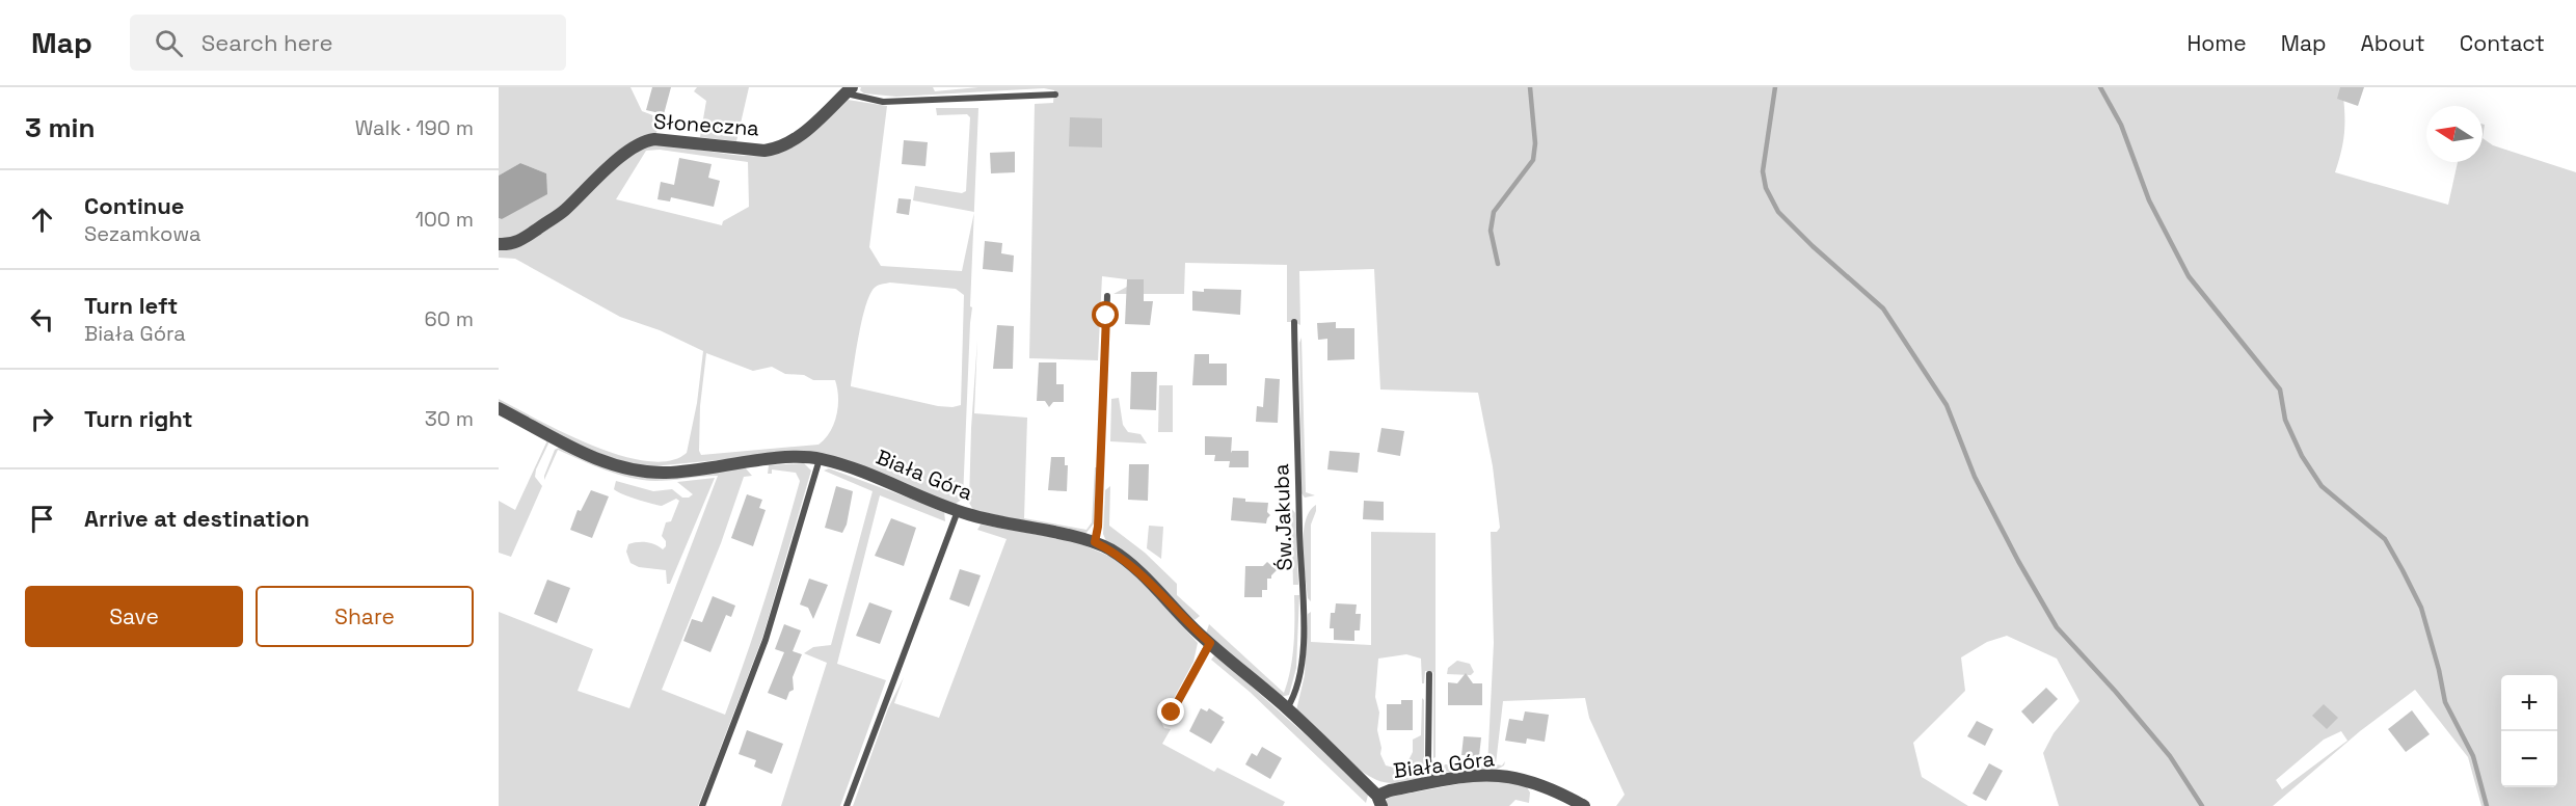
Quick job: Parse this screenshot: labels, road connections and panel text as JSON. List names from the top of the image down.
{
  "streets": {
    "street": ["Słoneczna", "Biała Góra"],
    "lane": ["Św.Jakuba"]
  },
  "crossings": [
    ["Biała Góra", "Św.Jakuba"]
  ],
  "north": "left",
  "page": {
    "header": "Map",
    "search": "Search here",
    "nav": [
      "Home",
      "Map",
      "About",
      "Contact"
    ],
    "heading": ["3 min", "Walk · 190 m"],
    "list": [
      ["Continue", "Sezamkowa", "100 m"],
      ["Turn left", "Biała Góra", "60 m"],
      ["Turn right", "30 m"],
      "Arrive at destination"
    ],
    "buttons": ["Save", "Share"],
    "map_buttons": ["+", "−"]
  }
}
